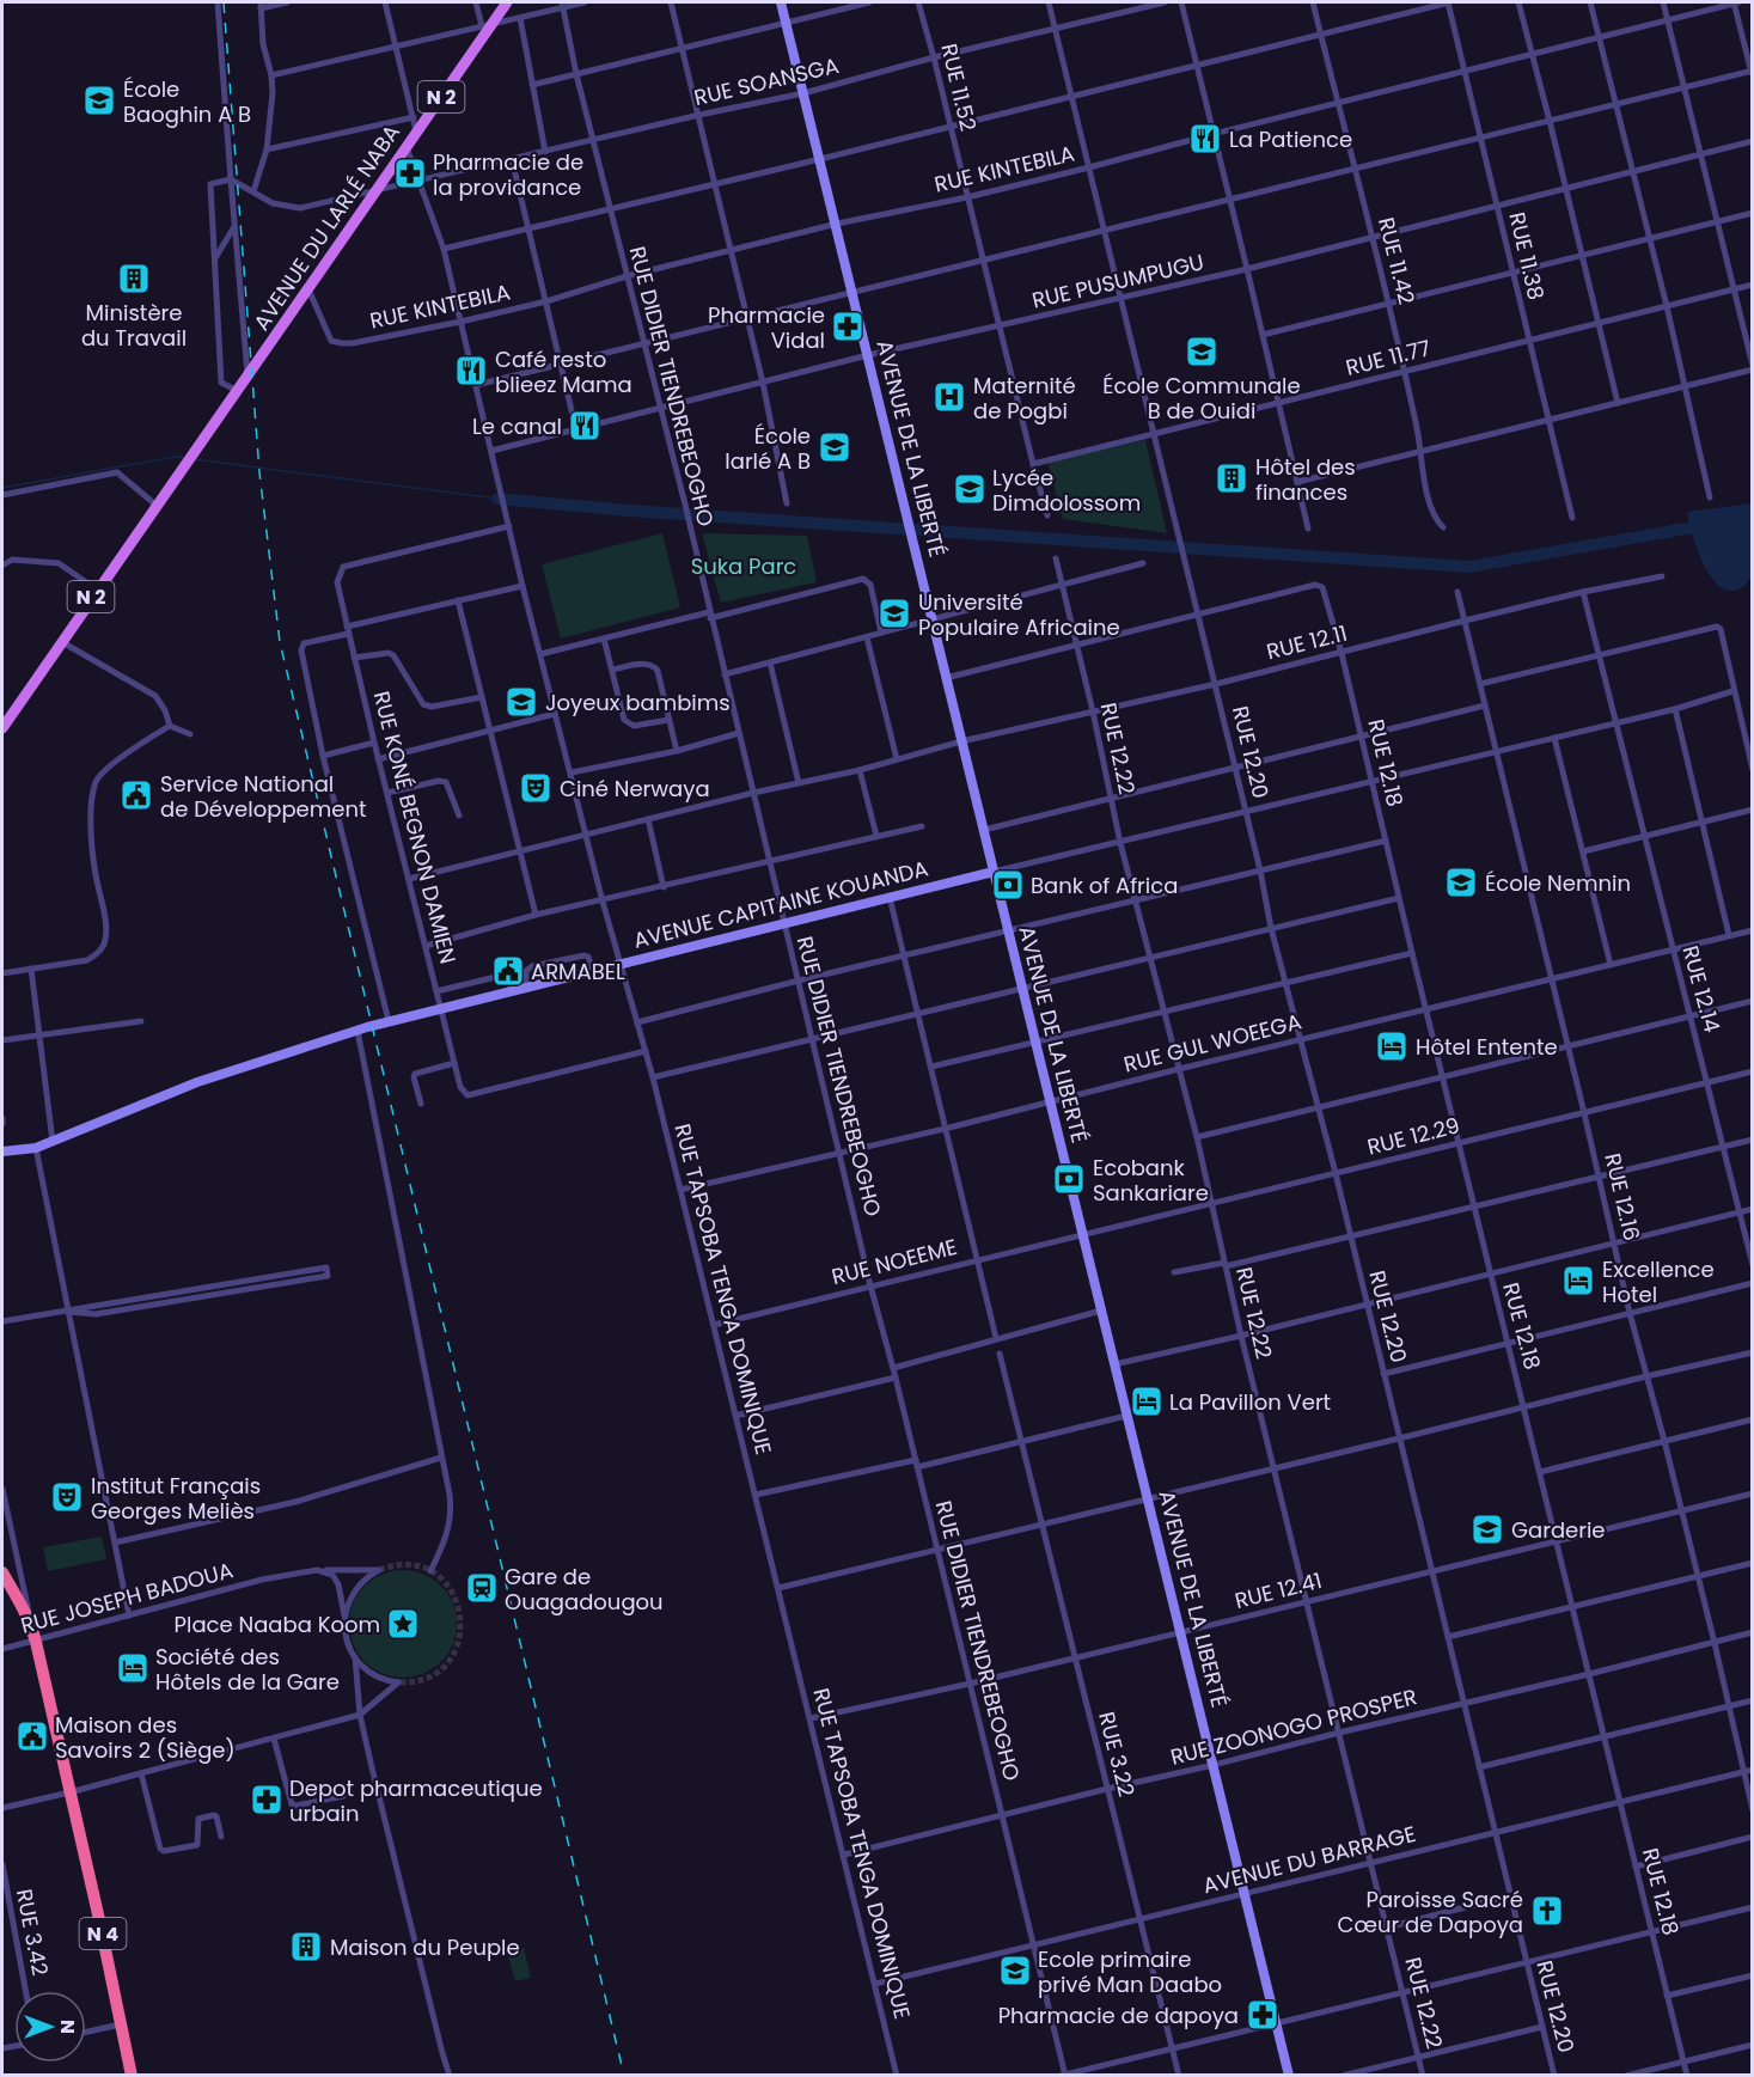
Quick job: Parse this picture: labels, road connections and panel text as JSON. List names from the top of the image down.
{
  "streets": {
    "highway": ["N 4"],
    "main road": [
      "N 2",
      "AVENUE DU LARLÉ NABA",
      "AVENUE DE LA LIBERTÉ",
      "AVENUE CAPITAINE KOUANDA"
    ],
    "street": [
      "RUE SOANSGA",
      "RUE 11.52",
      "RUE KINTEBILA",
      "RUE 11.38",
      "RUE 11.42",
      "RUE PUSUMPUGU",
      "RUE 11.77",
      "RUE DIDIER TIENDREBEOGHO",
      "RUE 12.11",
      "RUE 12.22",
      "RUE 12.20",
      "RUE 12.18",
      "RUE KONÉ BEGNON DAMIEN",
      "RUE 12.14",
      "RUE GUL WOEEGA",
      "RUE 12.29",
      "RUE 12.16",
      "RUE NOEEME",
      "RUE TAPSOBA TENGA DOMINIQUE",
      "RUE 12.41",
      "RUE JOSEPH BADOUA",
      "RUE ZOONOGO PROSPER",
      "RUE 3.22",
      "AVENUE DU BARRAGE",
      "RUE 3.42"
    ]
  },
  "crossings": [
    ["RUE SOANSGA", "RUE 11.52"],
    ["RUE SOANSGA", "AVENUE DU LARLÉ NABA"],
    ["RUE SOANSGA", "RUE DIDIER TIENDREBEOGHO"],
    ["RUE SOANSGA", "AVENUE DE LA LIBERTÉ"],
    ["RUE SOANSGA", "RUE 12.20"],
    ["RUE SOANSGA", "RUE TAPSOBA TENGA DOMINIQUE"],
    ["RUE 11.52", "RUE KINTEBILA"],
    ["RUE 11.52", "RUE PUSUMPUGU"],
    ["RUE 11.52", "RUE 11.77"],
    ["N 2", "AVENUE DU LARLÉ NABA"],
    ["RUE KINTEBILA", "AVENUE DU LARLÉ NABA"],
    ["RUE KINTEBILA", "RUE 11.38"],
    ["RUE KINTEBILA", "RUE 11.42"],
    ["RUE KINTEBILA", "RUE DIDIER TIENDREBEOGHO"],
    ["RUE KINTEBILA", "AVENUE DE LA LIBERTÉ"],
    ["RUE KINTEBILA", "RUE 12.20"],
    ["RUE KINTEBILA", "RUE TAPSOBA TENGA DOMINIQUE"],
    ["AVENUE DU LARLÉ NABA", "RUE TAPSOBA TENGA DOMINIQUE"],
    ["RUE 11.38", "RUE PUSUMPUGU"],
    ["RUE 11.38", "RUE 11.77"],
    ["RUE 11.42", "RUE PUSUMPUGU"],
    ["RUE 11.42", "RUE 11.77"],
    ["RUE PUSUMPUGU", "RUE DIDIER TIENDREBEOGHO"],
    ["RUE PUSUMPUGU", "AVENUE DE LA LIBERTÉ"],
    ["RUE PUSUMPUGU", "RUE 12.20"],
    ["RUE PUSUMPUGU", "RUE TAPSOBA TENGA DOMINIQUE"],
    ["RUE 11.77", "RUE 12.20"],
    ["RUE DIDIER TIENDREBEOGHO", "RUE 12.11"],
    ["RUE DIDIER TIENDREBEOGHO", "AVENUE CAPITAINE KOUANDA"],
    ["RUE DIDIER TIENDREBEOGHO", "RUE GUL WOEEGA"],
    ["RUE DIDIER TIENDREBEOGHO", "RUE NOEEME"],
    ["RUE DIDIER TIENDREBEOGHO", "RUE 12.41"],
    ["RUE DIDIER TIENDREBEOGHO", "RUE ZOONOGO PROSPER"],
    ["RUE DIDIER TIENDREBEOGHO", "AVENUE DU BARRAGE"],
    ["AVENUE DE LA LIBERTÉ", "RUE 12.11"],
    ["AVENUE DE LA LIBERTÉ", "AVENUE CAPITAINE KOUANDA"],
    ["AVENUE DE LA LIBERTÉ", "RUE GUL WOEEGA"],
    ["AVENUE DE LA LIBERTÉ", "RUE 12.29"],
    ["AVENUE DE LA LIBERTÉ", "RUE NOEEME"],
    ["AVENUE DE LA LIBERTÉ", "RUE 12.41"],
    ["AVENUE DE LA LIBERTÉ", "RUE ZOONOGO PROSPER"],
    ["AVENUE DE LA LIBERTÉ", "AVENUE DU BARRAGE"],
    ["RUE 12.11", "RUE 12.22"],
    ["RUE 12.11", "RUE 12.20"],
    ["RUE 12.11", "RUE 12.18"],
    ["RUE 12.11", "RUE KONÉ BEGNON DAMIEN"],
    ["RUE 12.11", "RUE 12.14"],
    ["RUE 12.11", "RUE 12.16"],
    ["RUE 12.11", "RUE TAPSOBA TENGA DOMINIQUE"],
    ["RUE 12.22", "RUE GUL WOEEGA"],
    ["RUE 12.22", "RUE 12.29"],
    ["RUE 12.22", "RUE 12.41"],
    ["RUE 12.22", "RUE ZOONOGO PROSPER"],
    ["RUE 12.22", "AVENUE DU BARRAGE"],
    ["RUE 12.20", "RUE 12.18"],
    ["RUE 12.20", "RUE GUL WOEEGA"],
    ["RUE 12.20", "RUE 12.29"],
    ["RUE 12.20", "RUE 12.41"],
    ["RUE 12.20", "RUE ZOONOGO PROSPER"],
    ["RUE 12.20", "AVENUE DU BARRAGE"],
    ["RUE 12.18", "RUE GUL WOEEGA"],
    ["RUE 12.18", "RUE 12.29"],
    ["RUE 12.18", "RUE 12.41"],
    ["RUE 12.18", "RUE ZOONOGO PROSPER"],
    ["RUE 12.18", "AVENUE DU BARRAGE"],
    ["RUE KONÉ BEGNON DAMIEN", "AVENUE CAPITAINE KOUANDA"],
    ["RUE KONÉ BEGNON DAMIEN", "RUE TAPSOBA TENGA DOMINIQUE"],
    ["AVENUE CAPITAINE KOUANDA", "RUE TAPSOBA TENGA DOMINIQUE"],
    ["RUE 12.14", "RUE GUL WOEEGA"],
    ["RUE 12.14", "RUE 12.29"],
    ["RUE GUL WOEEGA", "RUE 12.16"],
    ["RUE GUL WOEEGA", "RUE TAPSOBA TENGA DOMINIQUE"],
    ["RUE 12.29", "RUE 12.16"],
    ["RUE 12.29", "RUE NOEEME"],
    ["RUE 12.16", "RUE 12.41"],
    ["RUE 12.16", "RUE ZOONOGO PROSPER"],
    ["RUE 12.16", "AVENUE DU BARRAGE"],
    ["RUE NOEEME", "RUE TAPSOBA TENGA DOMINIQUE"],
    ["RUE TAPSOBA TENGA DOMINIQUE", "RUE 12.41"],
    ["RUE TAPSOBA TENGA DOMINIQUE", "RUE ZOONOGO PROSPER"],
    ["RUE TAPSOBA TENGA DOMINIQUE", "AVENUE DU BARRAGE"],
    ["RUE 12.41", "RUE 3.22"],
    ["RUE JOSEPH BADOUA", "N 4"],
    ["RUE ZOONOGO PROSPER", "RUE 3.22"],
    ["RUE 3.22", "AVENUE DU BARRAGE"]
  ],
  "parks": ["Suka Parc"],
  "places": {
    "school or university": [
      "École Baoghin A B",
      "École Communale B de Ouidi",
      "École larlé A B",
      "Lycée Dimdolossom",
      "Université Populaire Africaine",
      "Joyeux bambims",
      "École Nemnin",
      "Garderie",
      "Ecole primaire privé Man Daabo"
    ],
    "restaurant": ["La Patience", "Café resto blieez Mama", "Le canal"],
    "pharmacy": [
      "Pharmacie de la providance",
      "Pharmacie Vidal",
      "Depot pharmaceutique urbain",
      "Pharmacie de dapoya"
    ],
    "building": ["Ministère du Travail", "Hôtel des finances", "Maison du Peuple"],
    "hospital": ["Maternité de Pogbi"],
    "theatre": ["Ciné Nerwaya", "Institut Français Georges Meliès"],
    "public building": ["Service National de Développement", "ARMABEL", "Maison des Savoirs 2 (Siège)"],
    "bank": ["Bank of Africa", "Ecobank Sankariare"],
    "hotel": [
      "Hôtel Entente",
      "Excellence Hotel",
      "La Pavillon Vert",
      "Société des Hôtels de la Gare"
    ],
    "station": ["Gare de Ouagadougou"],
    "place": ["Place Naaba Koom"],
    "church": ["Paroisse Sacré Cœur de Dapoya"]
  },
  "north": "right"
}
